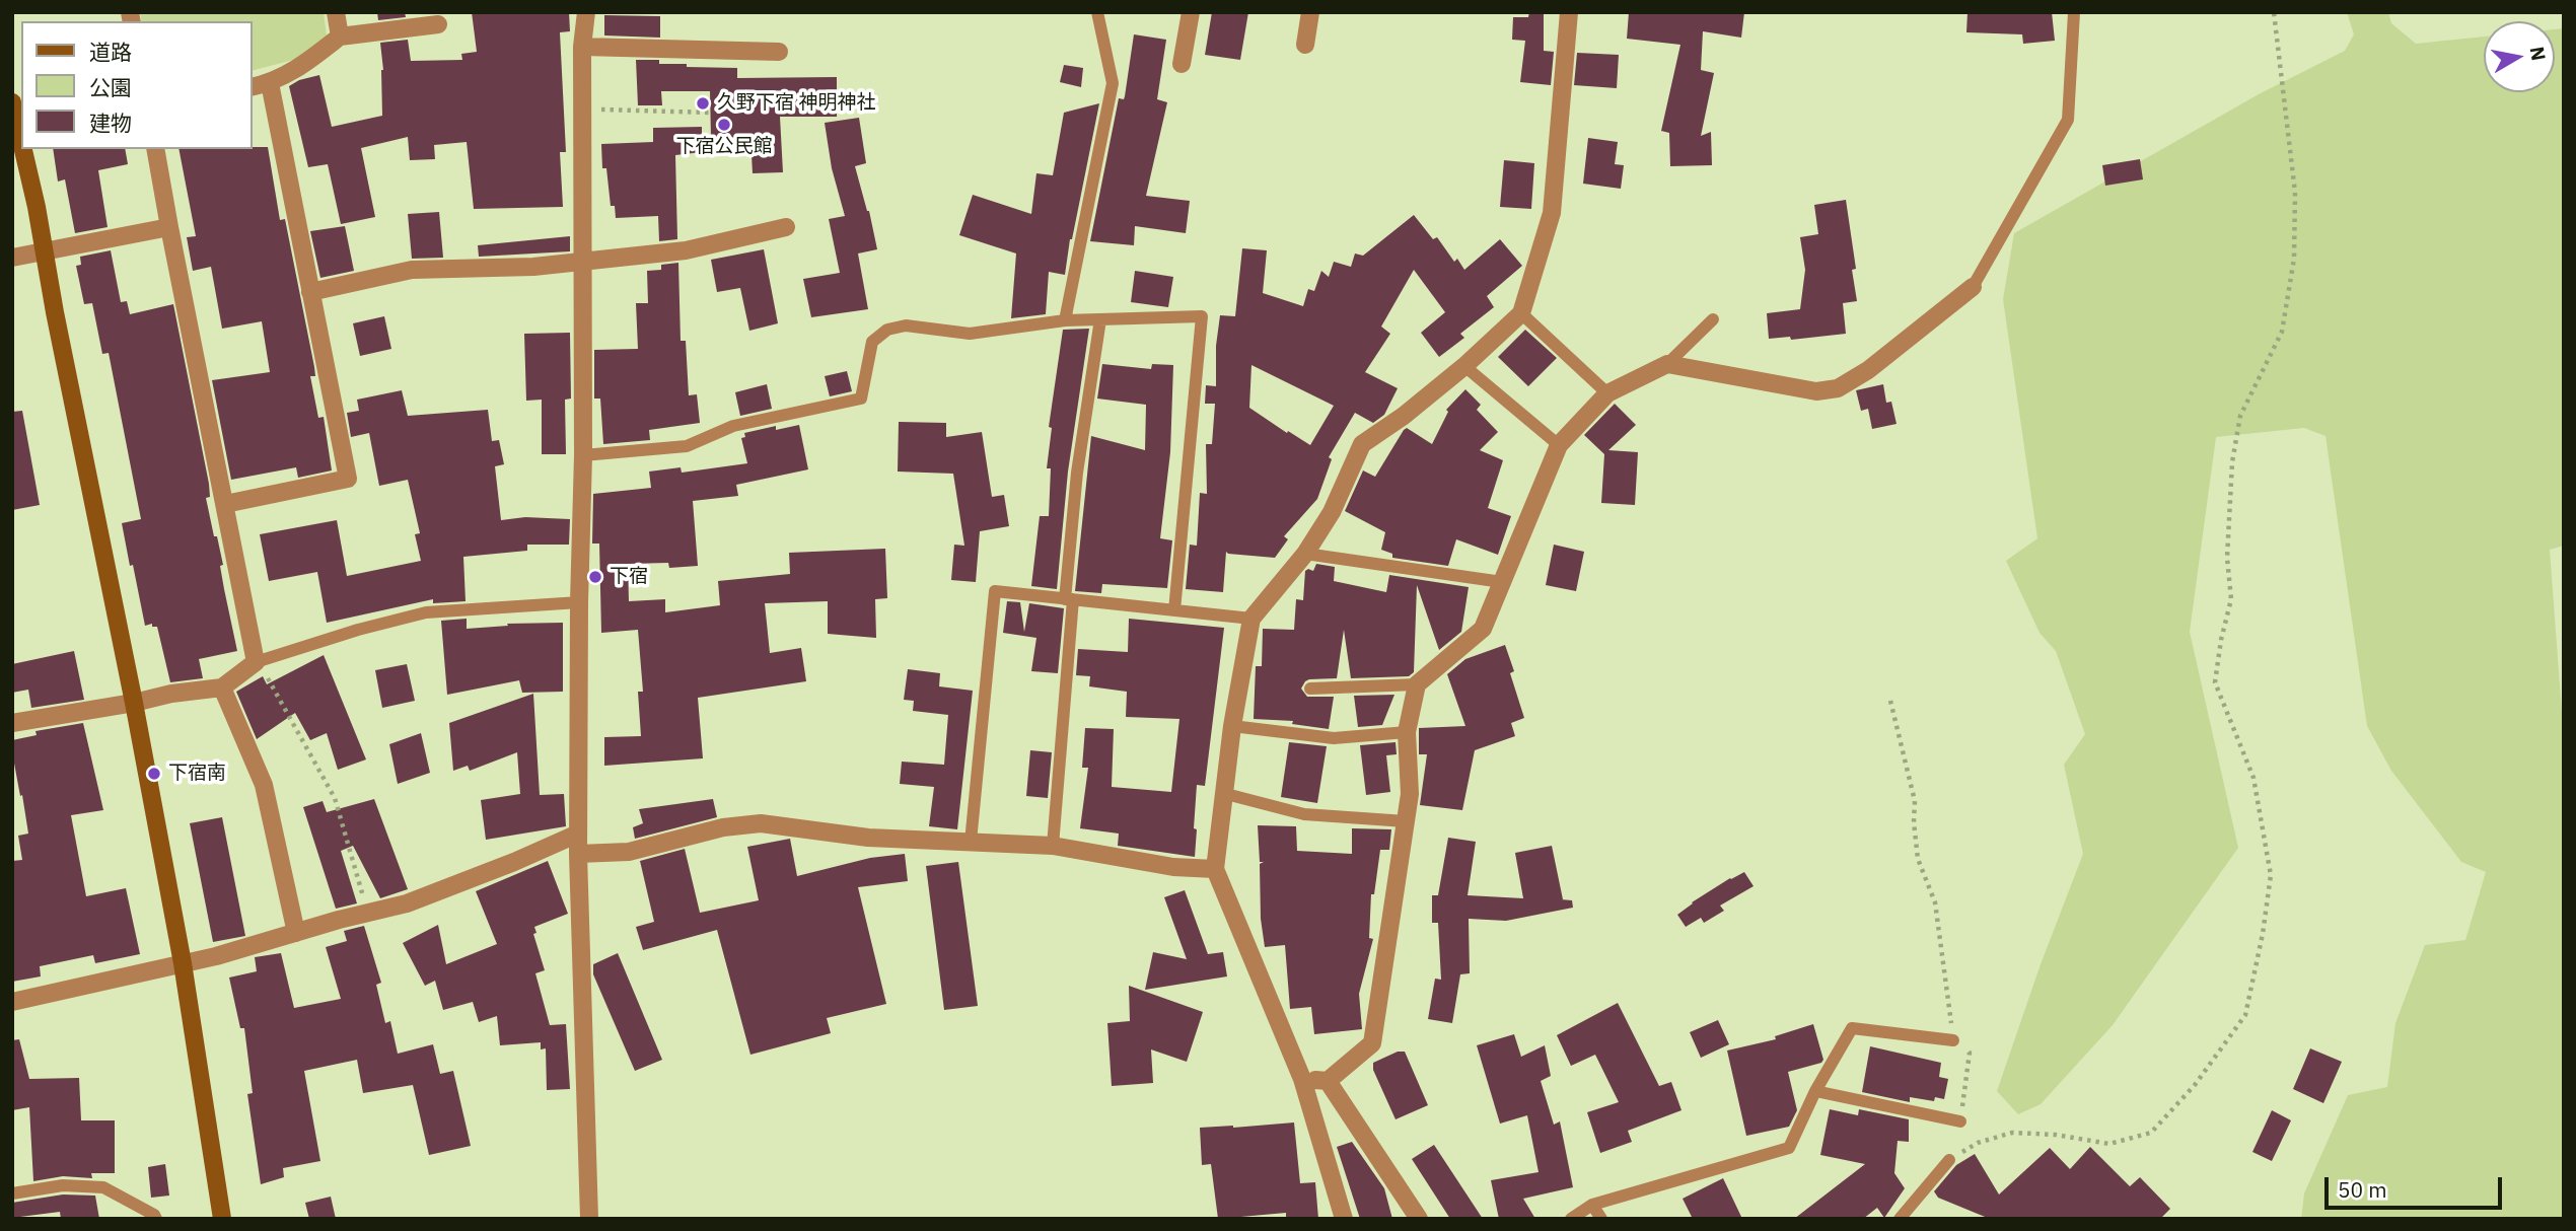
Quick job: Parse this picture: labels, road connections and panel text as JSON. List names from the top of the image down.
{
  "places": [
    "久野下宿 神明神社",
    "下宿公民館",
    "下宿",
    "下宿南"
  ],
  "legend": ["道路", "公園", "建物"],
  "scale_bar": "50 m",
  "north": "right"
}
